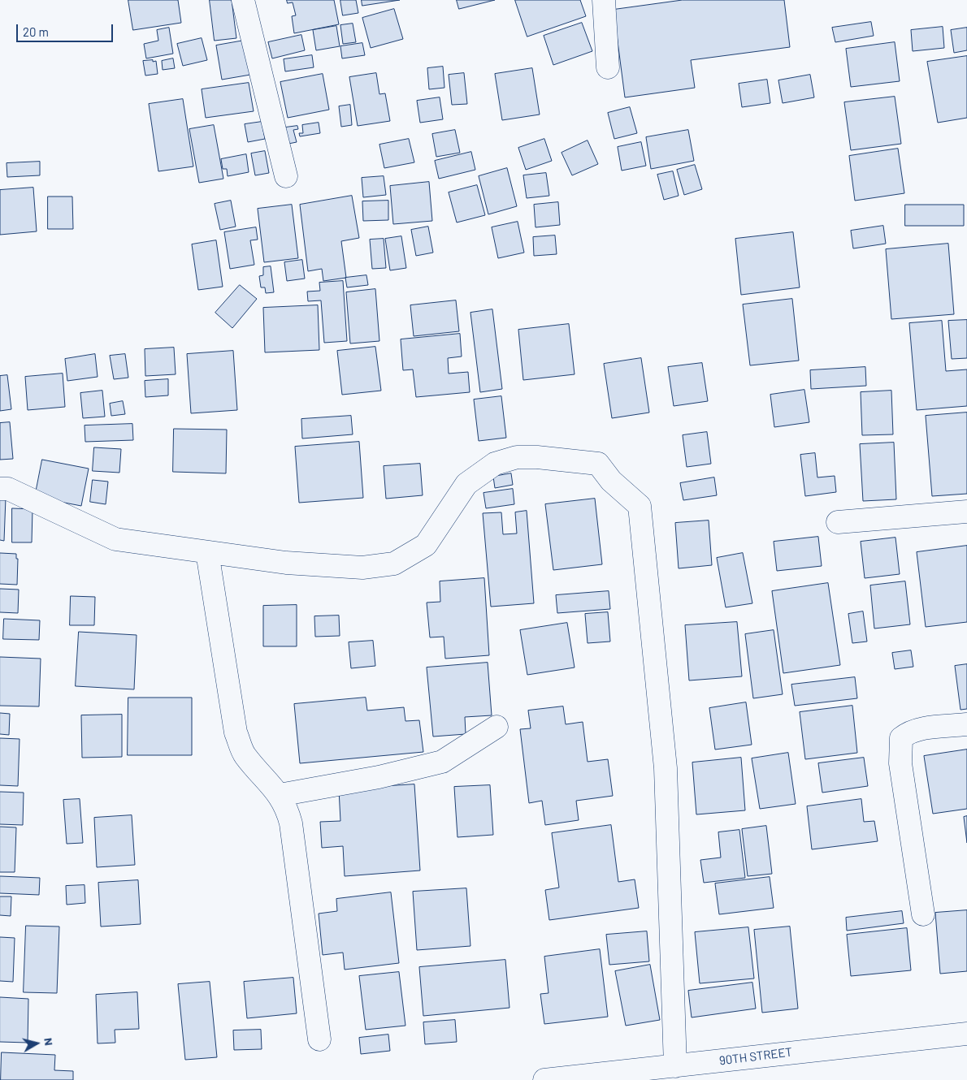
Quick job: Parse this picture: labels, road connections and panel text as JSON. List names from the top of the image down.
{
  "streets": {
    "street": ["90TH STREET"]
  },
  "scale_bar": "20 m",
  "north": "right"
}
